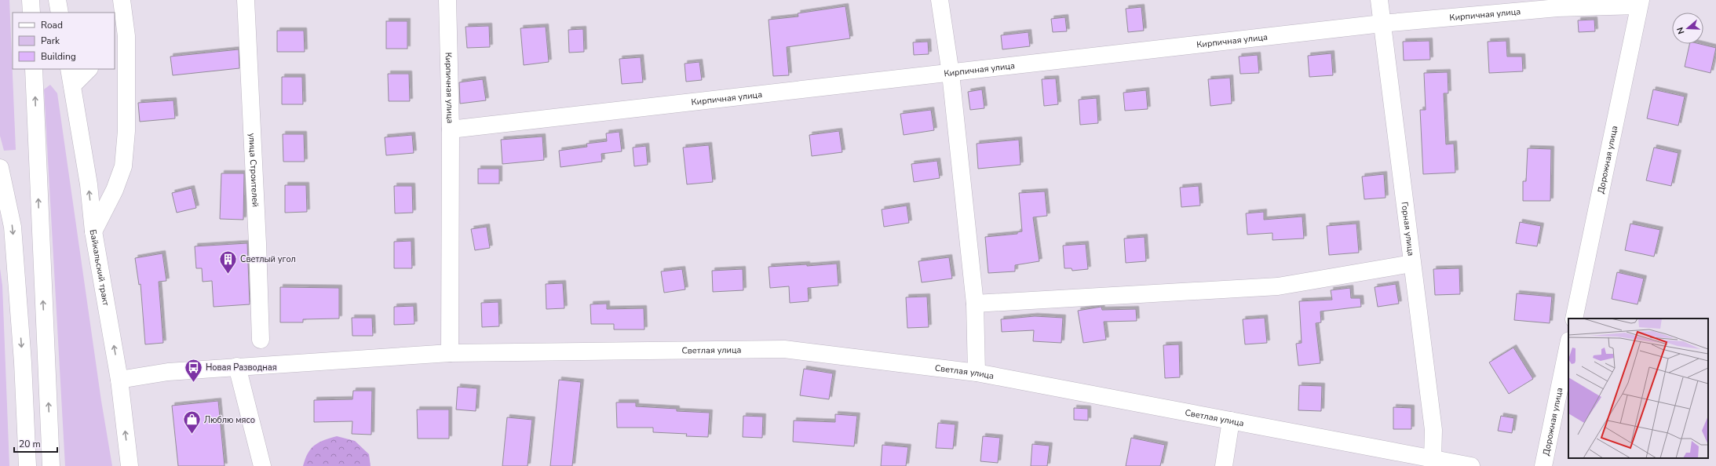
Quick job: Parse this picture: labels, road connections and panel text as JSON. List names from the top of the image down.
{
  "streets": {
    "street": [
      "Кирпичная улица",
      "Дорожная улица",
      "улица Строителей",
      "Горная улица",
      "Байкальский тракт",
      "Светлая улица"
    ]
  },
  "crossings": [
    ["Кирпичная улица", "Дорожная улица"],
    ["Кирпичная улица", "Горная улица"],
    ["Горная улица", "Светлая улица"],
    ["Байкальский тракт", "Светлая улица"]
  ],
  "places": {
    "building": ["Светлый угол"],
    "bus stop": ["Новая Разводная"],
    "shop": ["Люблю мясо"]
  },
  "legend": ["Road", "Park", "Building"],
  "scale_bar": "20 m",
  "north": "left"
}
